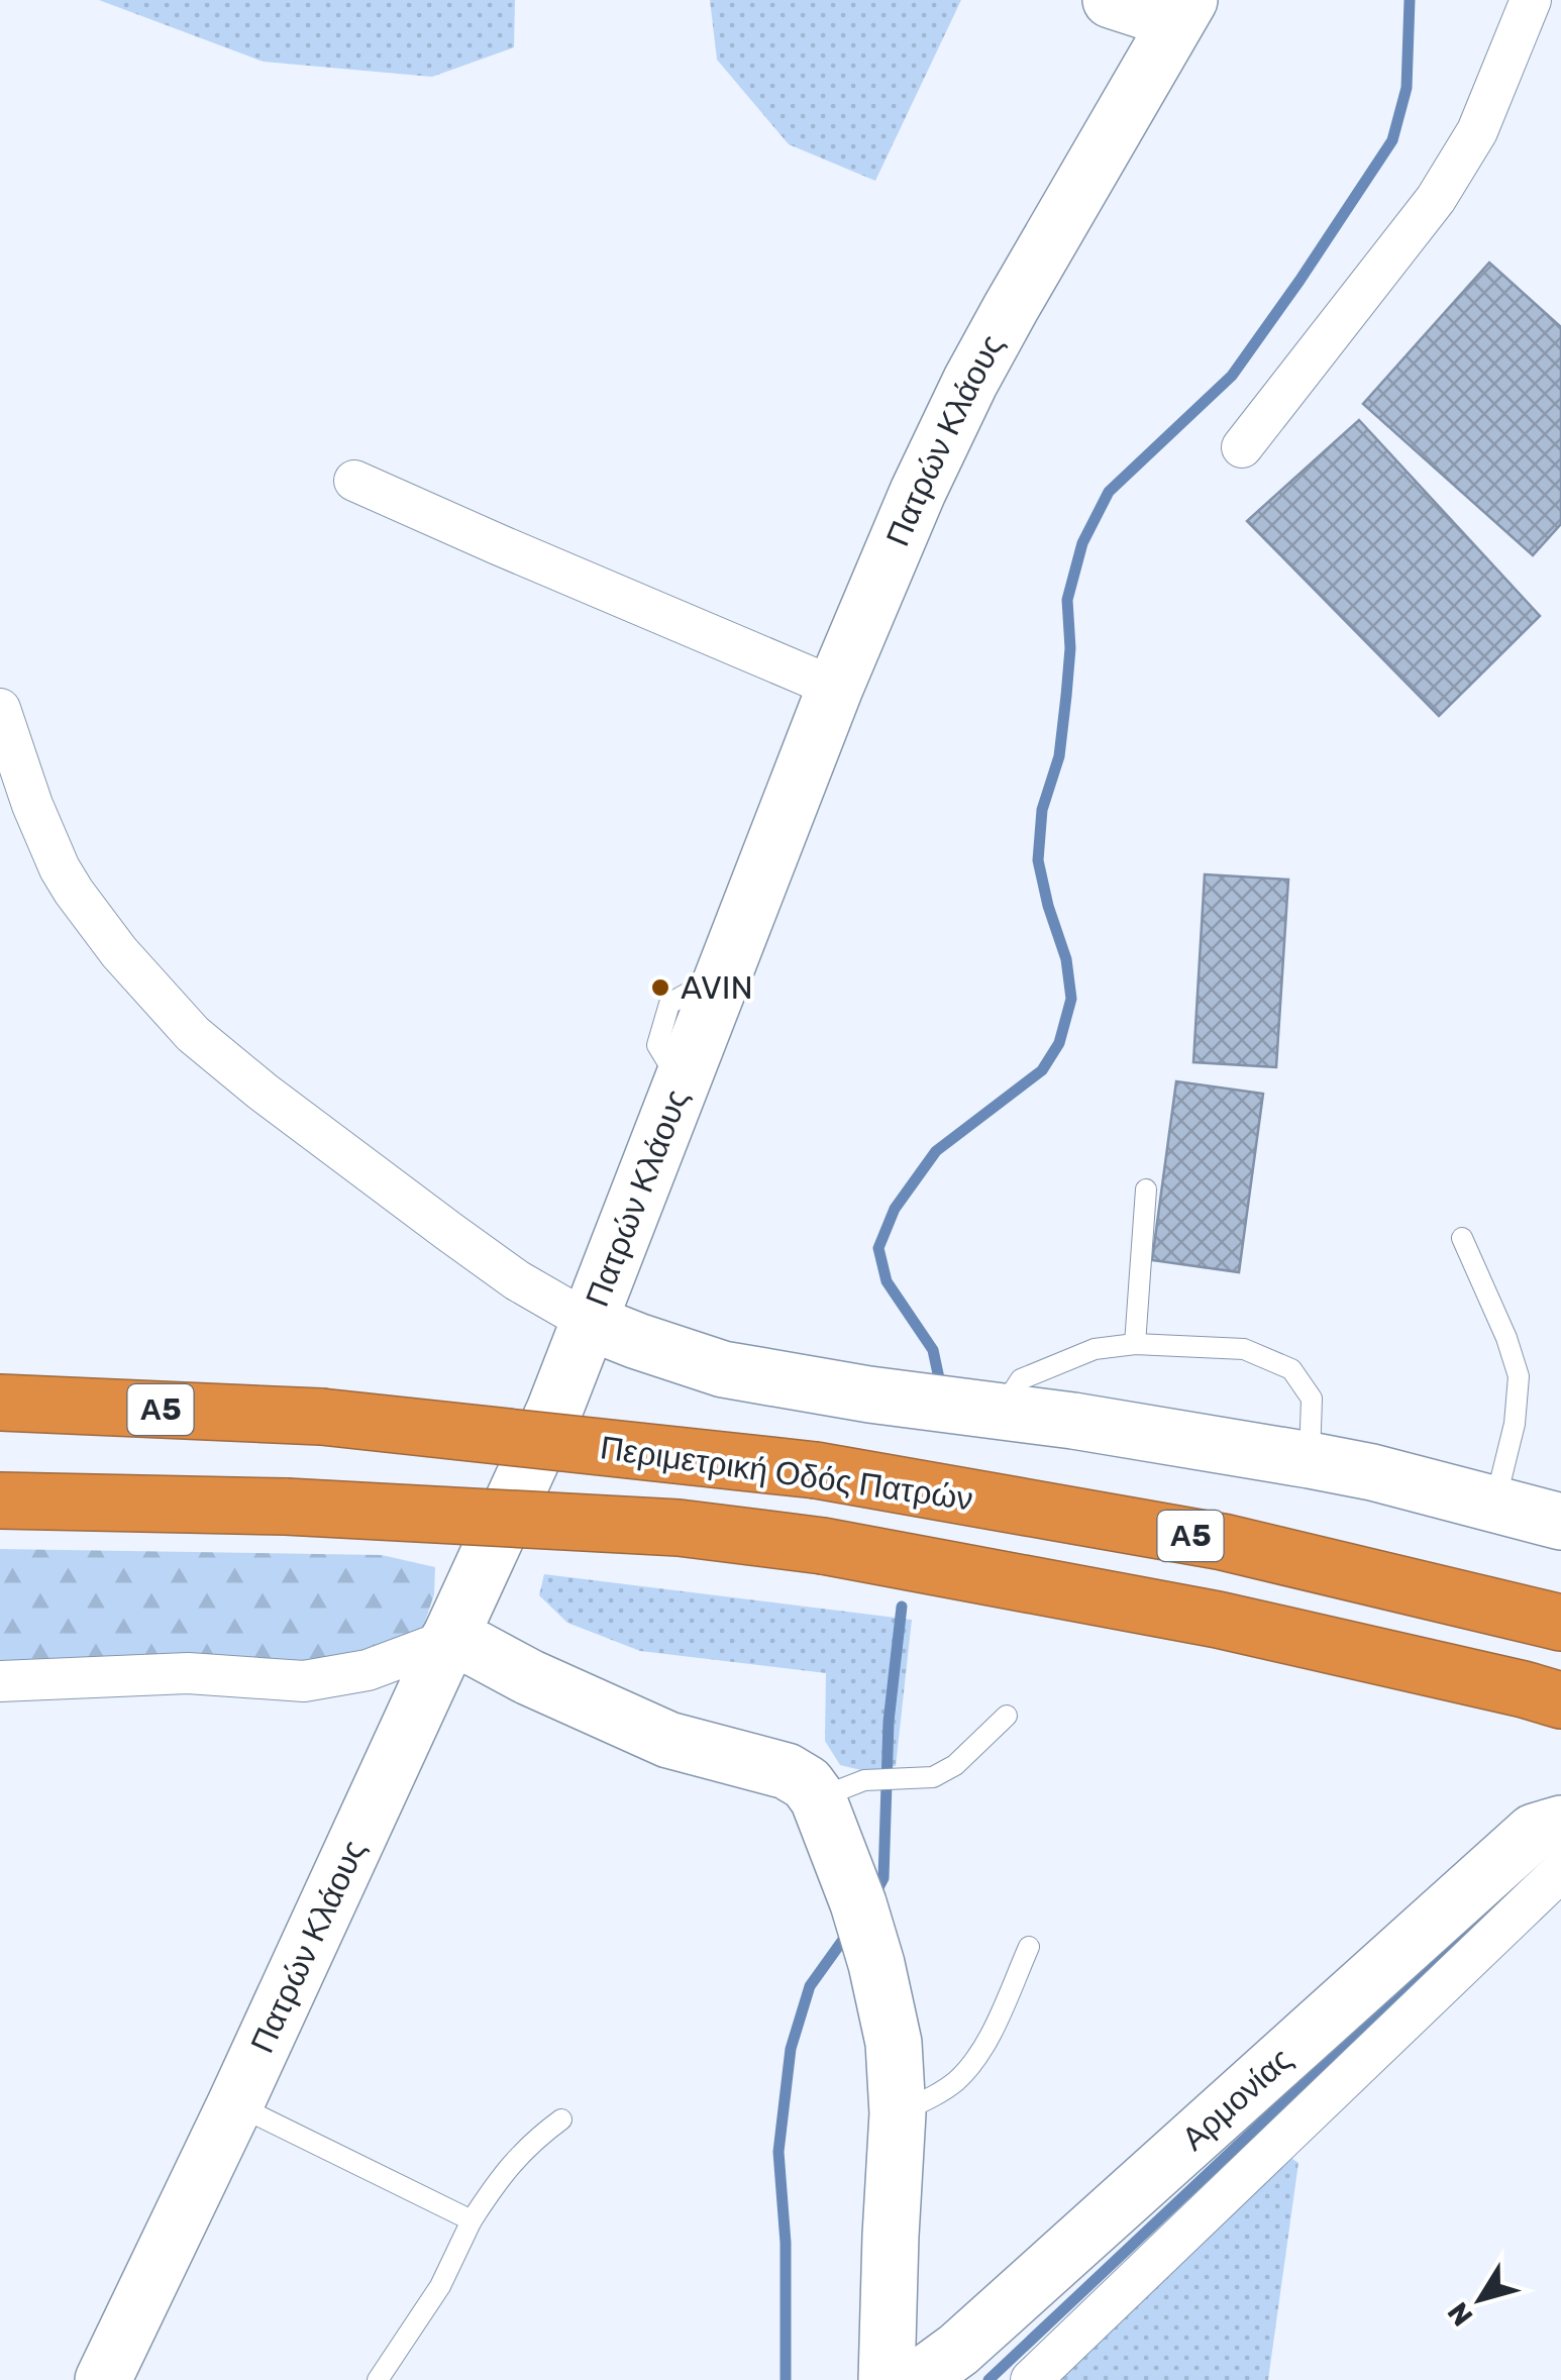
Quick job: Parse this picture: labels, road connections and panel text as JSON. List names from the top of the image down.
{
  "streets": {
    "highway": ["Α5", "Περιμετρική Οδός Πατρών"],
    "street": ["Πατρών Κλάους", "Αρμονίας"]
  },
  "places": ["AVIN"],
  "north": "bottom left"
}
